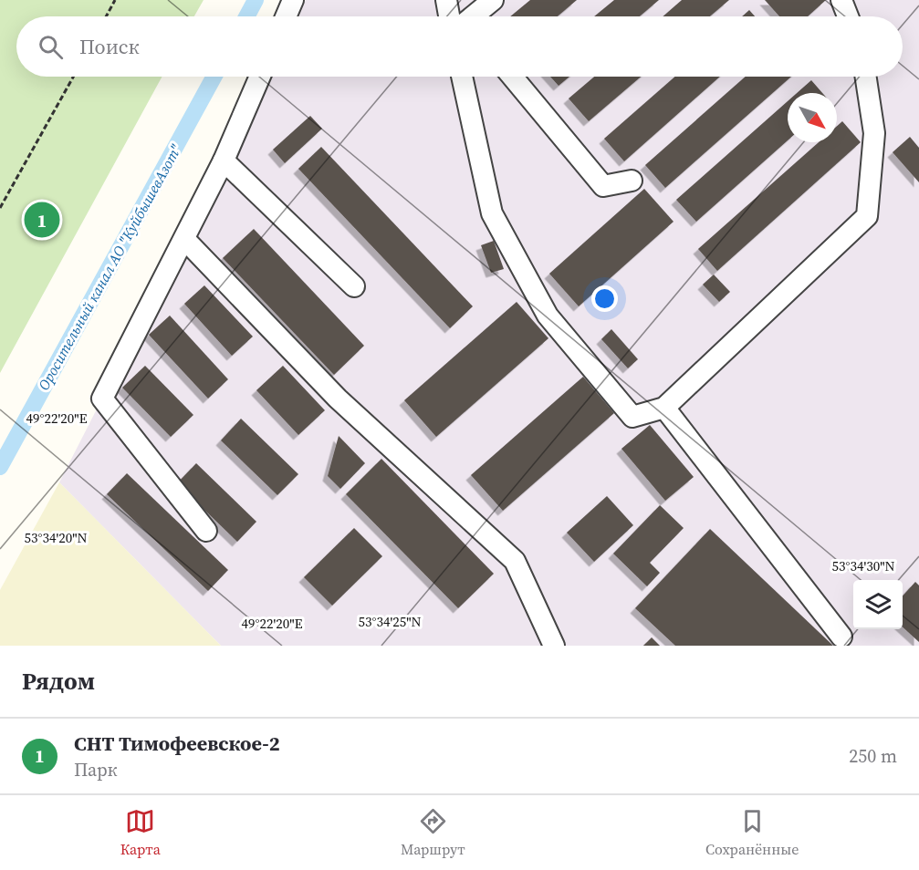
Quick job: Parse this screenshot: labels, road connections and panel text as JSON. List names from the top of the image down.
{
  "water": ["Оросительный канал АО \"КуйбышевАзот\""],
  "north": "bottom right",
  "page": {
    "search": "Поиск",
    "pins": "1",
    "heading": "Рядом",
    "list": [
      {
        "mark": "1",
        "name": "СНТ Тимофеевское-2",
        "note": "Парк",
        "value": "250 m"
      }
    ],
    "nav": ["Карта", "Маршрут", "Сохранённые"]
  },
  "coordinates": [
    "49°22'20\"E",
    "53°34'20\"N",
    "53°34'30\"N",
    "53°34'25\"N"
  ]
}
